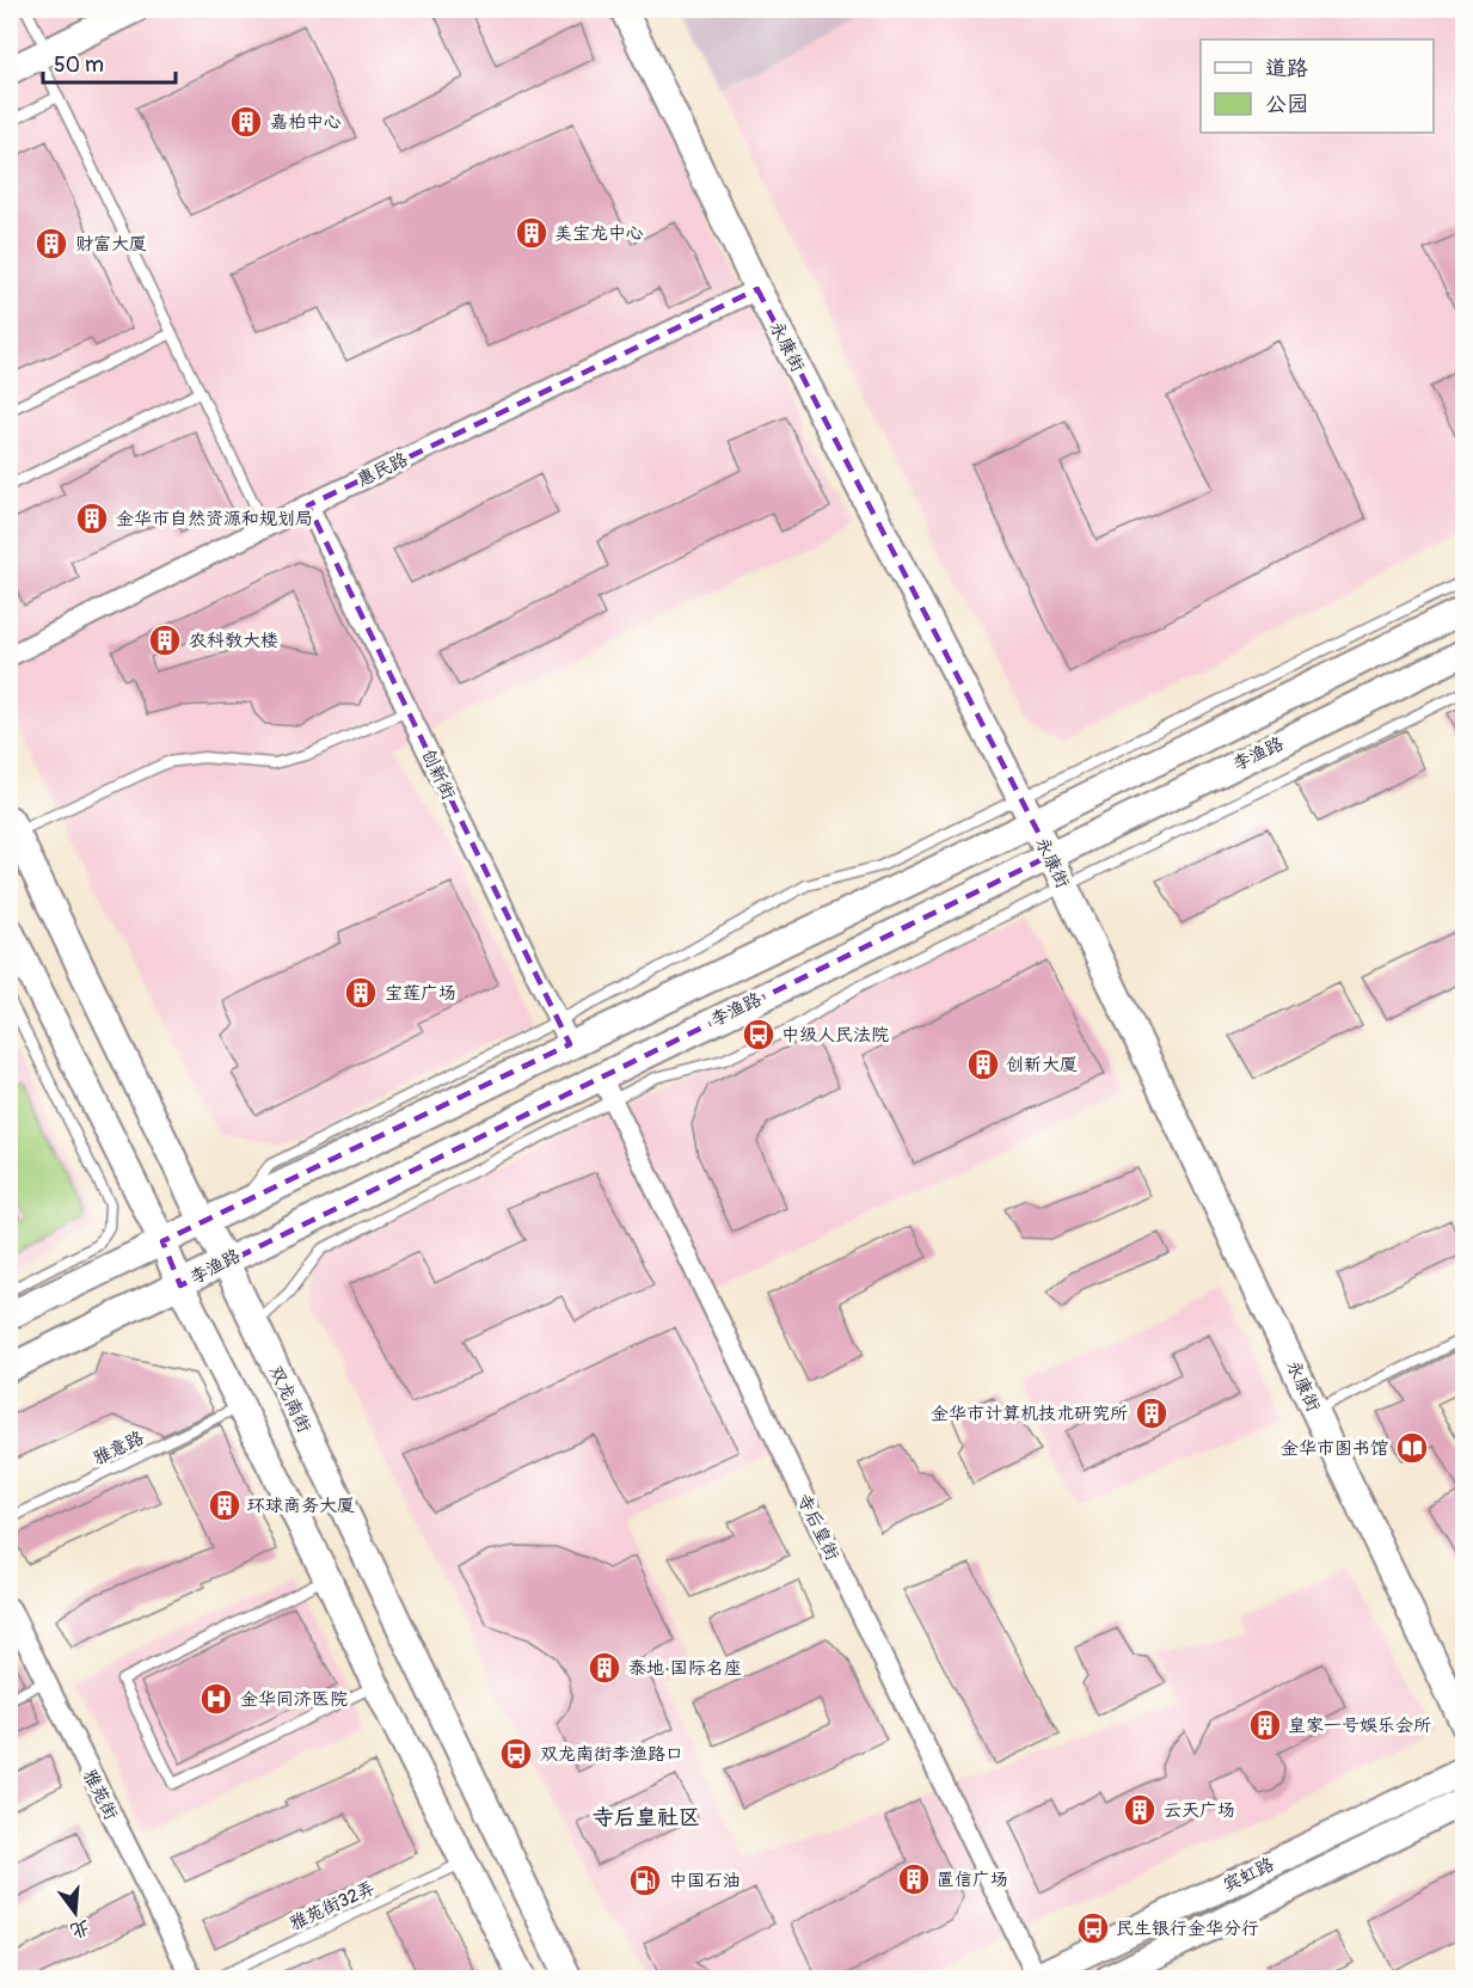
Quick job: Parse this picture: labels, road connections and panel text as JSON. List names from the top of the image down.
{
  "streets": {
    "main road": [
      "永康街",
      "李渔路",
      "双龙南街",
      "宾虹路"
    ],
    "street": [
      "惠民路",
      "创新街",
      "寺后皇街",
      "雅苑街"
    ],
    "lane": ["雅意路", "雅苑街32弄"]
  },
  "crossings": [
    ["永康街", "惠民路"],
    ["永康街", "李渔路"],
    ["惠民路", "创新街"],
    ["李渔路", "双龙南街"],
    ["李渔路", "寺后皇街"],
    ["寺后皇街", "宾虹路"]
  ],
  "districts": ["寺后皇社区"],
  "places": {
    "building": [
      "嘉柏中心",
      "美宝龙中心",
      "财富大厦",
      "金华市自然资源和规划局",
      "农科教大楼",
      "宝莲广场",
      "创新大厦",
      "金华市计算机技术研究所",
      "环球商务大厦",
      "泰地·国际名座",
      "皇家一号娱乐会所",
      "云天广场",
      "置信广场"
    ],
    "bus stop": ["中级人民法院", "双龙南街李渔路口", "民生银行金华分行"],
    "library": ["金华市图书馆"],
    "hospital": ["金华同济医院"],
    "fuel station": ["中国石油"]
  },
  "legend": ["道路", "公园"],
  "scale_bar": "50 m",
  "north": "bottom"
}
